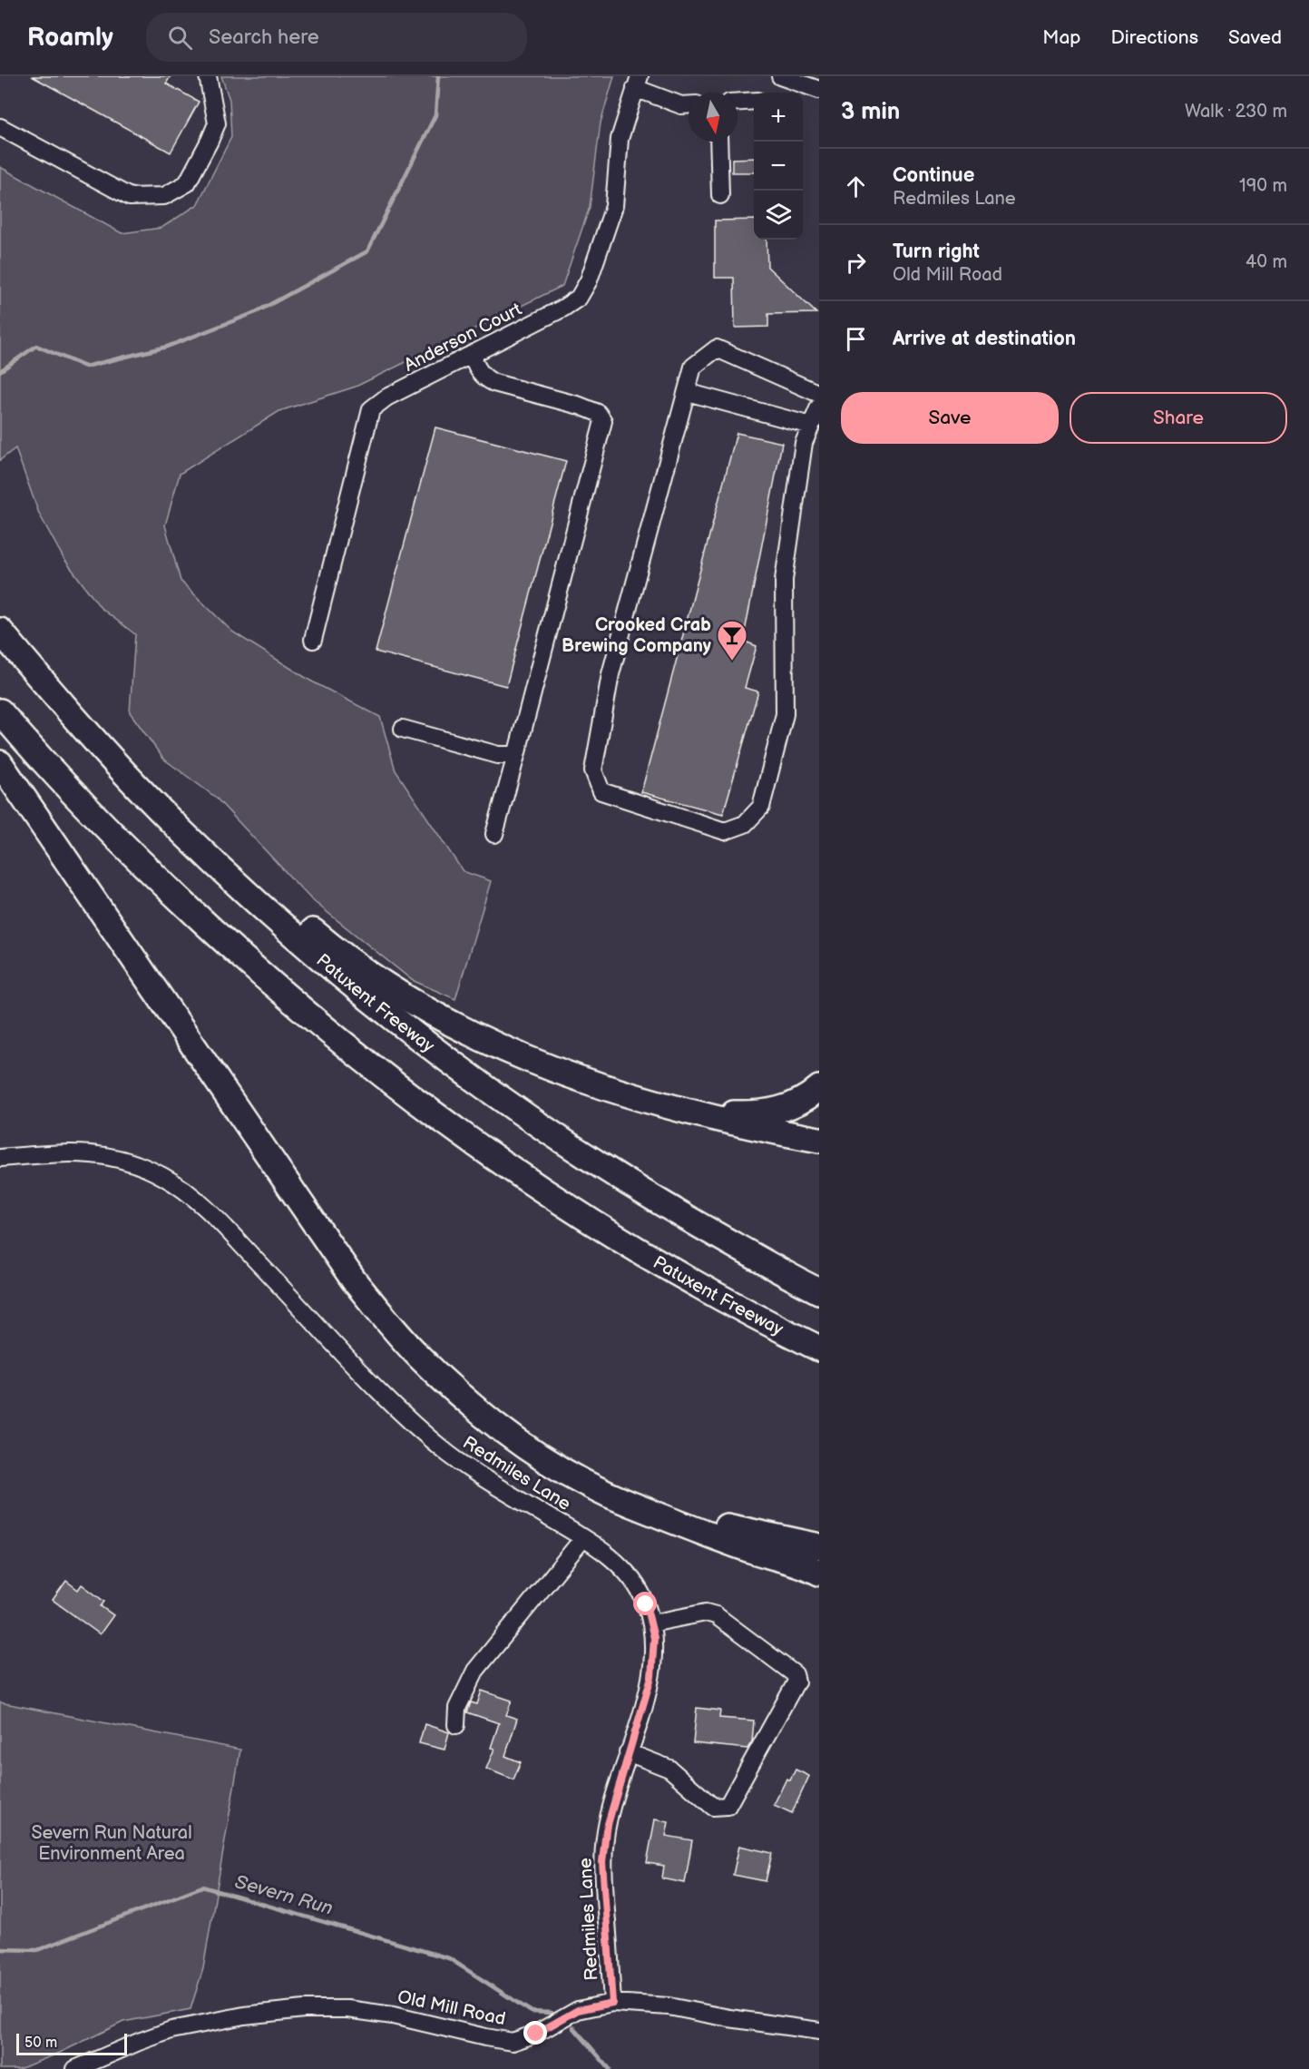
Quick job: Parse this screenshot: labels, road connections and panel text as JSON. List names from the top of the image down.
{
  "streets": {
    "highway": ["Patuxent Freeway"],
    "street": ["Anderson Court", "Redmiles Lane", "Old Mill Road"]
  },
  "crossings": [
    ["Redmiles Lane", "Old Mill Road"]
  ],
  "water": ["Severn Run"],
  "parks": ["Severn Run Natural Environment Area"],
  "places": {
    "bar": ["Crooked Crab Brewing Company"]
  },
  "scale_bar": "50 m",
  "north": "bottom",
  "page": {
    "header": "Roamly",
    "search": "Search here",
    "nav": ["Map", "Directions", "Saved"],
    "heading": ["3 min", "Walk · 230 m"],
    "map_buttons": ["+", "−"],
    "list": [
      ["Continue", "Redmiles Lane", "190 m"],
      ["Turn right", "Old Mill Road", "40 m"],
      "Arrive at destination"
    ],
    "buttons": ["Save", "Share"],
    "scale": "50 m"
  }
}
